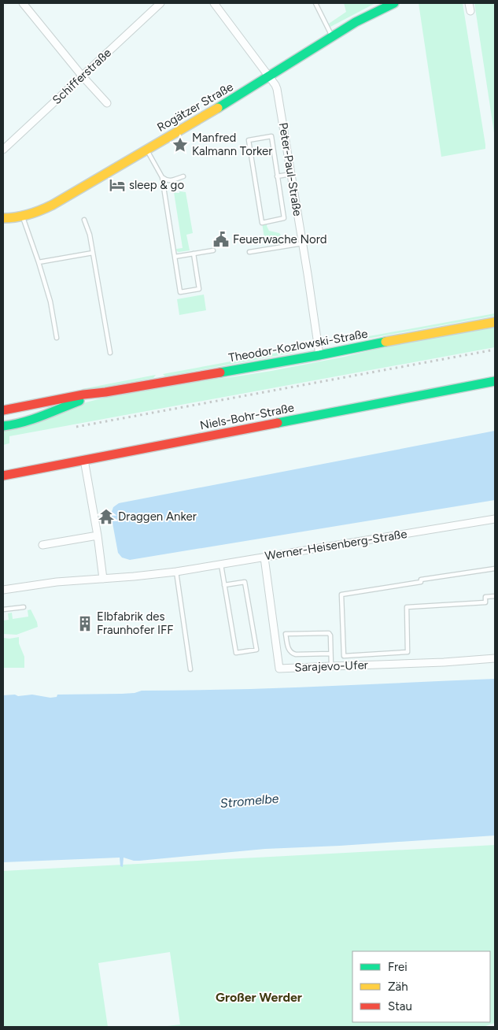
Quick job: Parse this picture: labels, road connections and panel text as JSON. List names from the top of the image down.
{
  "streets": {
    "street": [
      "Schifferstraße",
      "Rogätzer Straße",
      "Peter-Paul-Straße",
      "Theodor-Kozlowski-Straße",
      "Niels-Bohr-Straße",
      "Werner-Heisenberg-Straße",
      "Sarajevo-Ufer"
    ]
  },
  "crossings": [
    ["Rogätzer Straße", "Peter-Paul-Straße"],
    ["Peter-Paul-Straße", "Theodor-Kozlowski-Straße"],
    ["Werner-Heisenberg-Straße", "Sarajevo-Ufer"]
  ],
  "districts": ["Großer Werder"],
  "water": ["Stromelbe"],
  "places": {
    "place": ["Manfred Kalmann Torker"],
    "hotel": ["sleep & go"],
    "public building": ["Feuerwache Nord"],
    "temple": ["Draggen Anker"],
    "building": ["Elbfabrik des Fraunhofer IFF"]
  },
  "legend": ["Frei", "Zäh", "Stau"]
}
